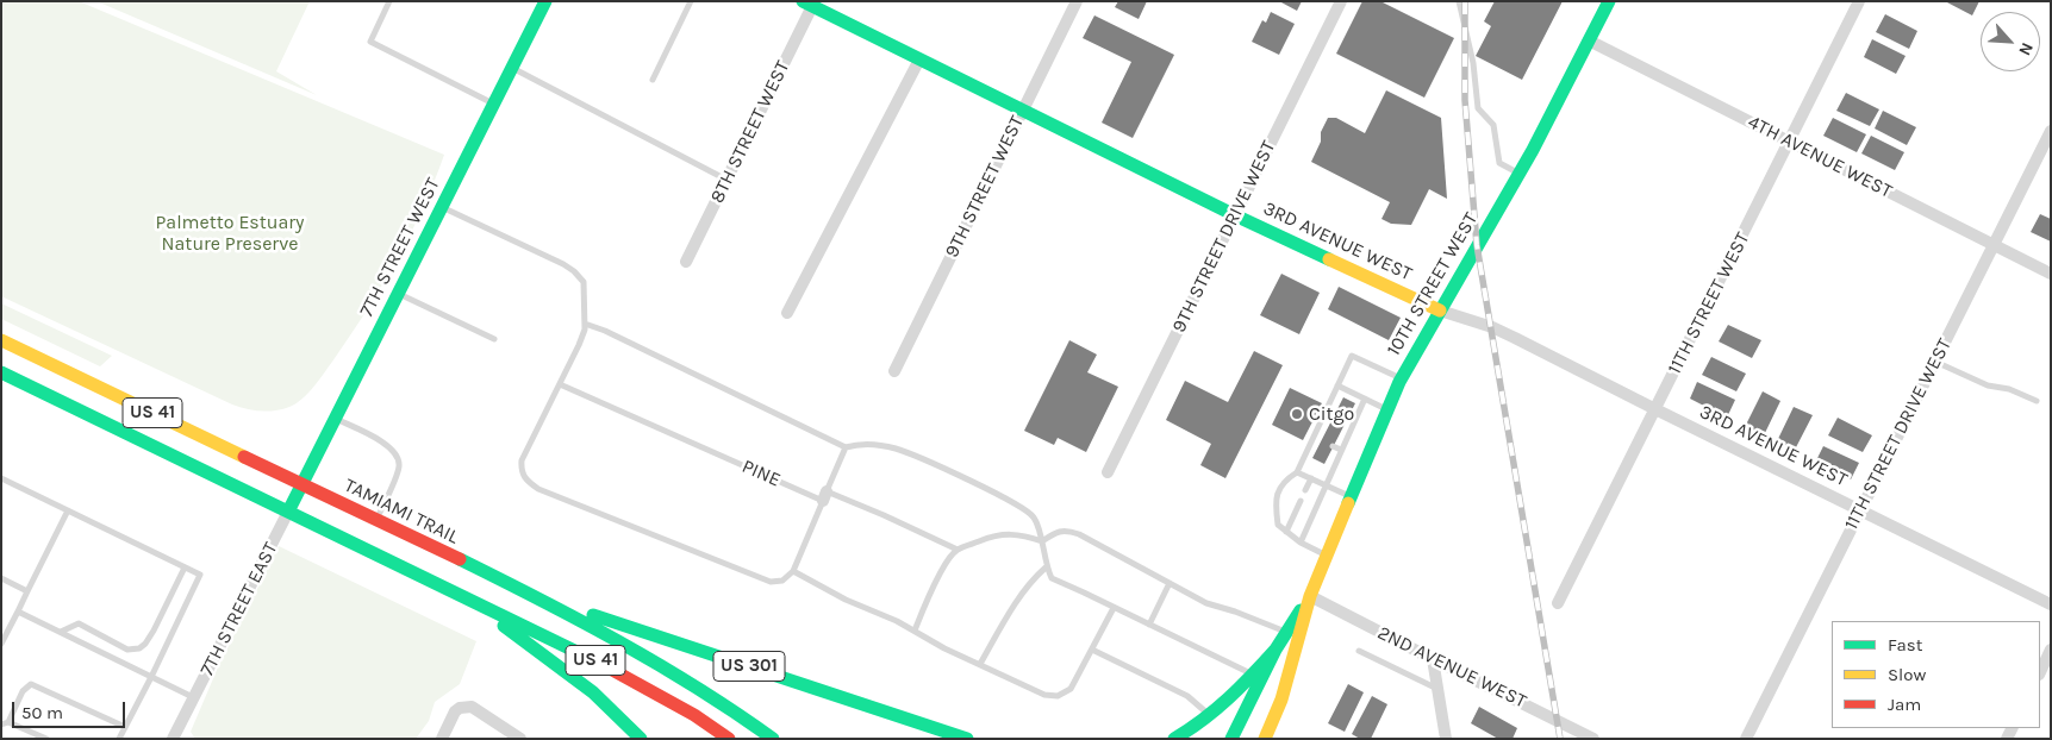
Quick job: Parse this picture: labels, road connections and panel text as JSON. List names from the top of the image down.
{
  "streets": {
    "main road": [
      "3RD AVENUE WEST",
      "7TH STREET WEST",
      "10TH STREET WEST",
      "US 41",
      "TAMIAMI TRAIL",
      "US 301"
    ],
    "street": [
      "8TH STREET WEST",
      "4TH AVENUE WEST",
      "9TH STREET WEST",
      "9TH STREET DRIVE WEST",
      "11TH STREET WEST",
      "11TH STREET DRIVE WEST",
      "7TH STREET EAST",
      "2ND AVENUE WEST"
    ],
    "lane": ["PINE"]
  },
  "crossings": [
    ["8TH STREET WEST", "3RD AVENUE WEST"],
    ["4TH AVENUE WEST", "10TH STREET WEST"],
    ["4TH AVENUE WEST", "11TH STREET WEST"],
    ["4TH AVENUE WEST", "11TH STREET DRIVE WEST"],
    ["9TH STREET WEST", "3RD AVENUE WEST"],
    ["9TH STREET DRIVE WEST", "3RD AVENUE WEST"],
    ["3RD AVENUE WEST", "10TH STREET WEST"],
    ["3RD AVENUE WEST", "11TH STREET WEST"],
    ["3RD AVENUE WEST", "11TH STREET DRIVE WEST"],
    ["7TH STREET WEST", "US 41"],
    ["7TH STREET WEST", "TAMIAMI TRAIL"],
    ["7TH STREET WEST", "7TH STREET EAST"],
    ["10TH STREET WEST", "2ND AVENUE WEST"],
    ["US 41", "7TH STREET EAST"],
    ["TAMIAMI TRAIL", "US 301"]
  ],
  "parks": ["Palmetto Estuary Nature Preserve"],
  "places": ["Citgo"],
  "legend": ["Fast", "Slow", "Jam"],
  "scale_bar": "50 m",
  "north": "bottom right"
}
